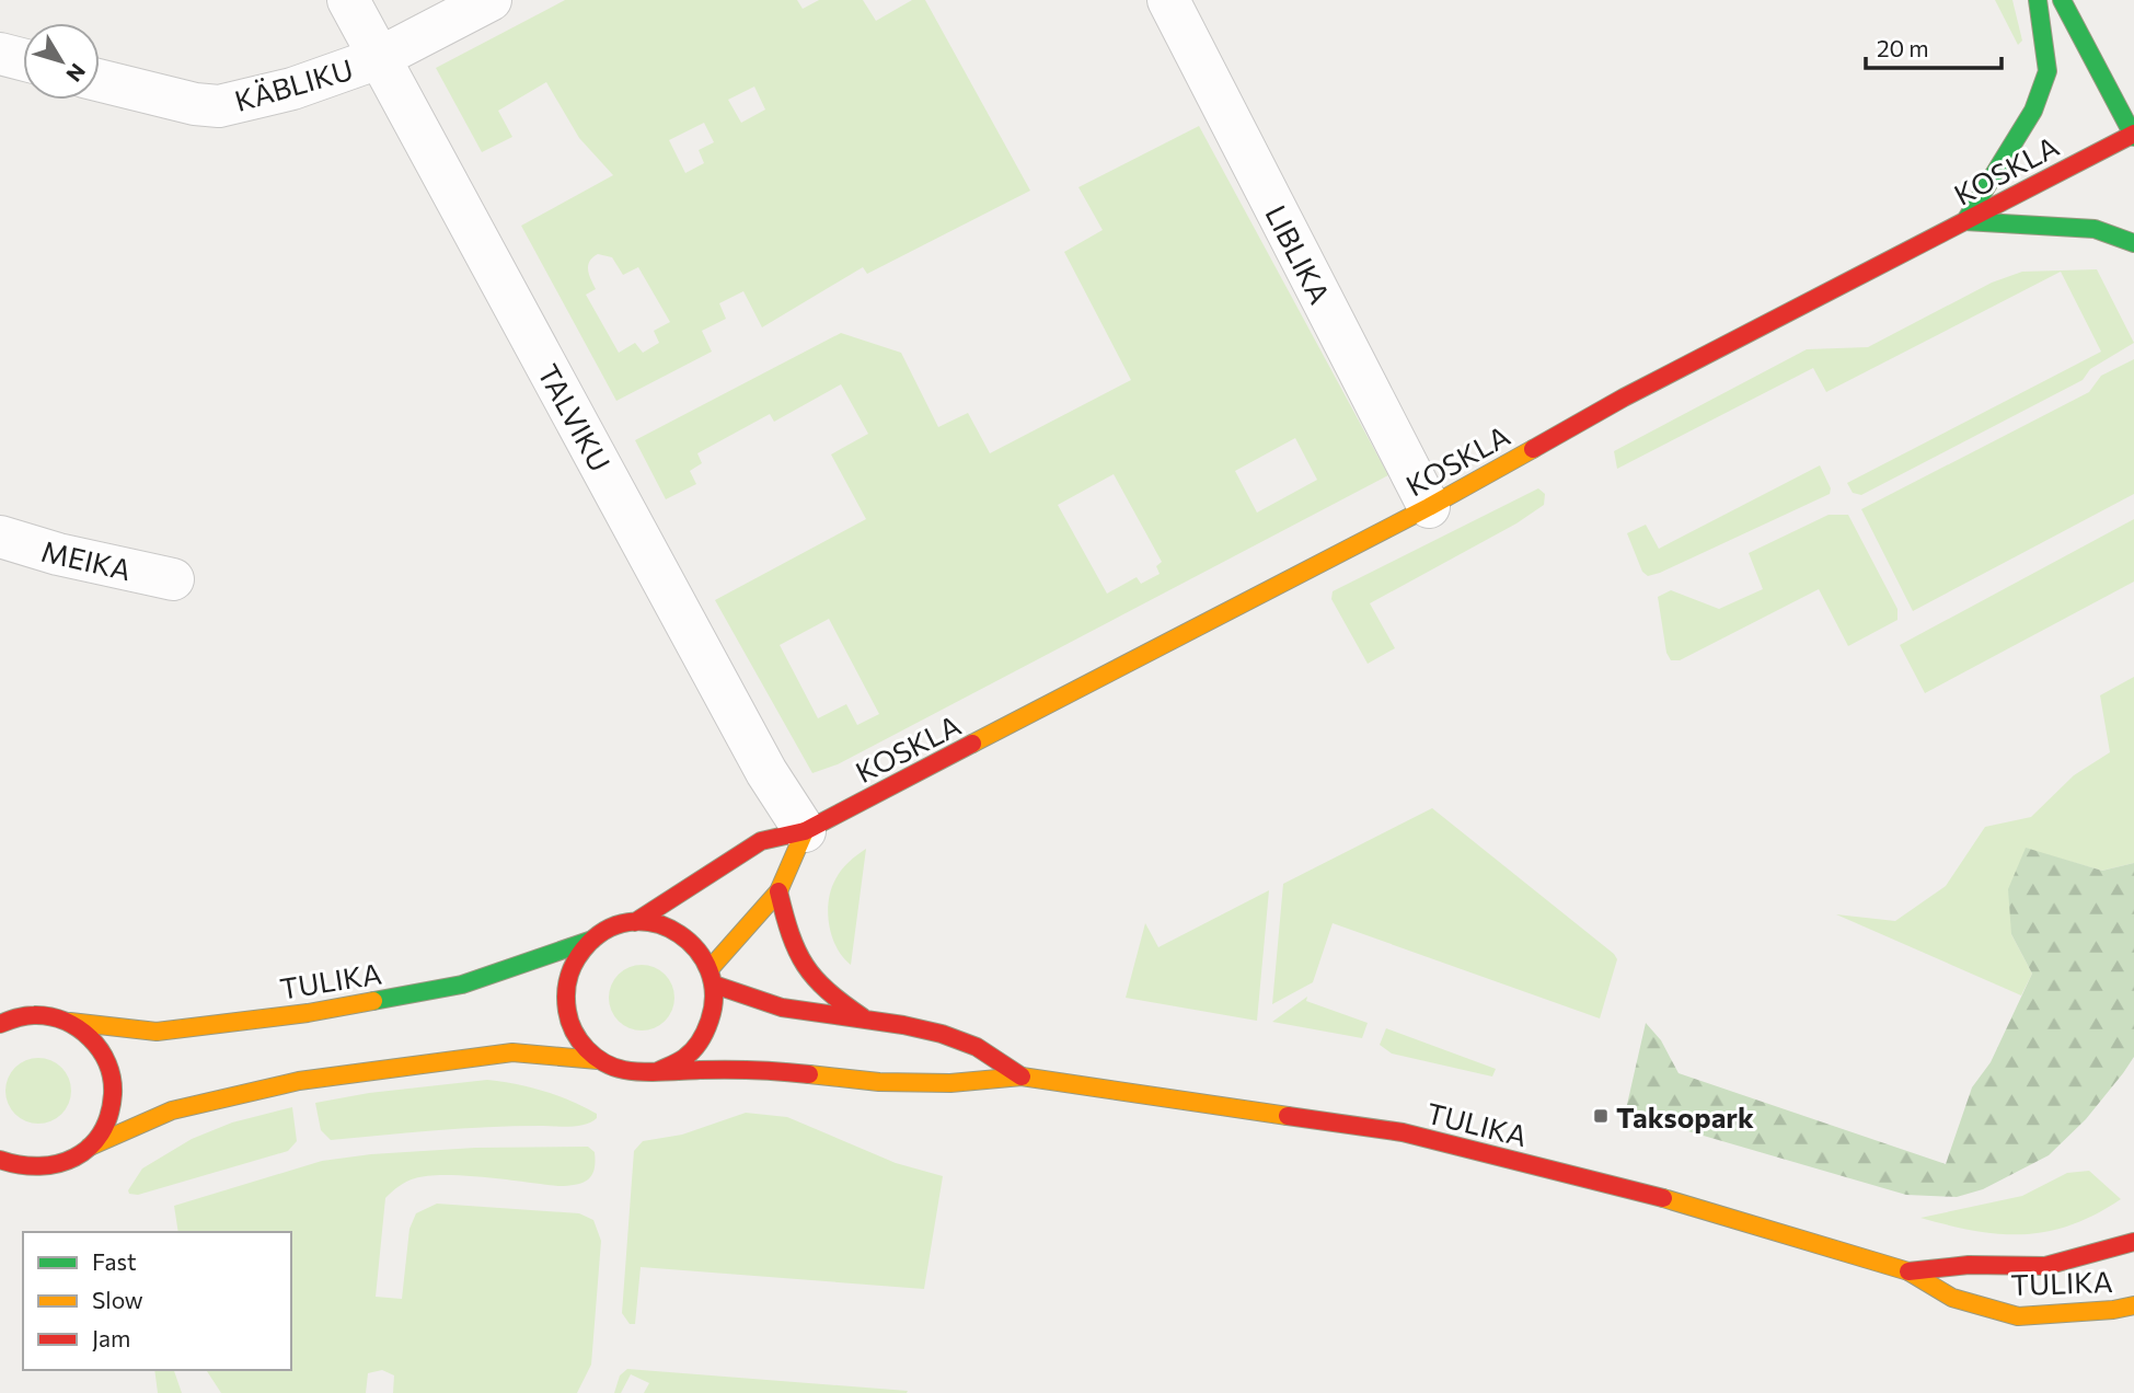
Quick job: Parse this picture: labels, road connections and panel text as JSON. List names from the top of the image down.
{
  "streets": {
    "street": [
      "KÄBLIKU",
      "KOSKLA",
      "LIBLIKA",
      "TALVIKU",
      "MEIKA",
      "TULIKA"
    ]
  },
  "crossings": [
    ["KÄBLIKU", "TALVIKU"],
    ["KOSKLA", "LIBLIKA"],
    ["KOSKLA", "TALVIKU"],
    ["KOSKLA", "TULIKA"]
  ],
  "places": {
    "transit": ["Taksopark"]
  },
  "legend": ["Fast", "Slow", "Jam"],
  "scale_bar": "20 m",
  "north": "bottom right"
}
